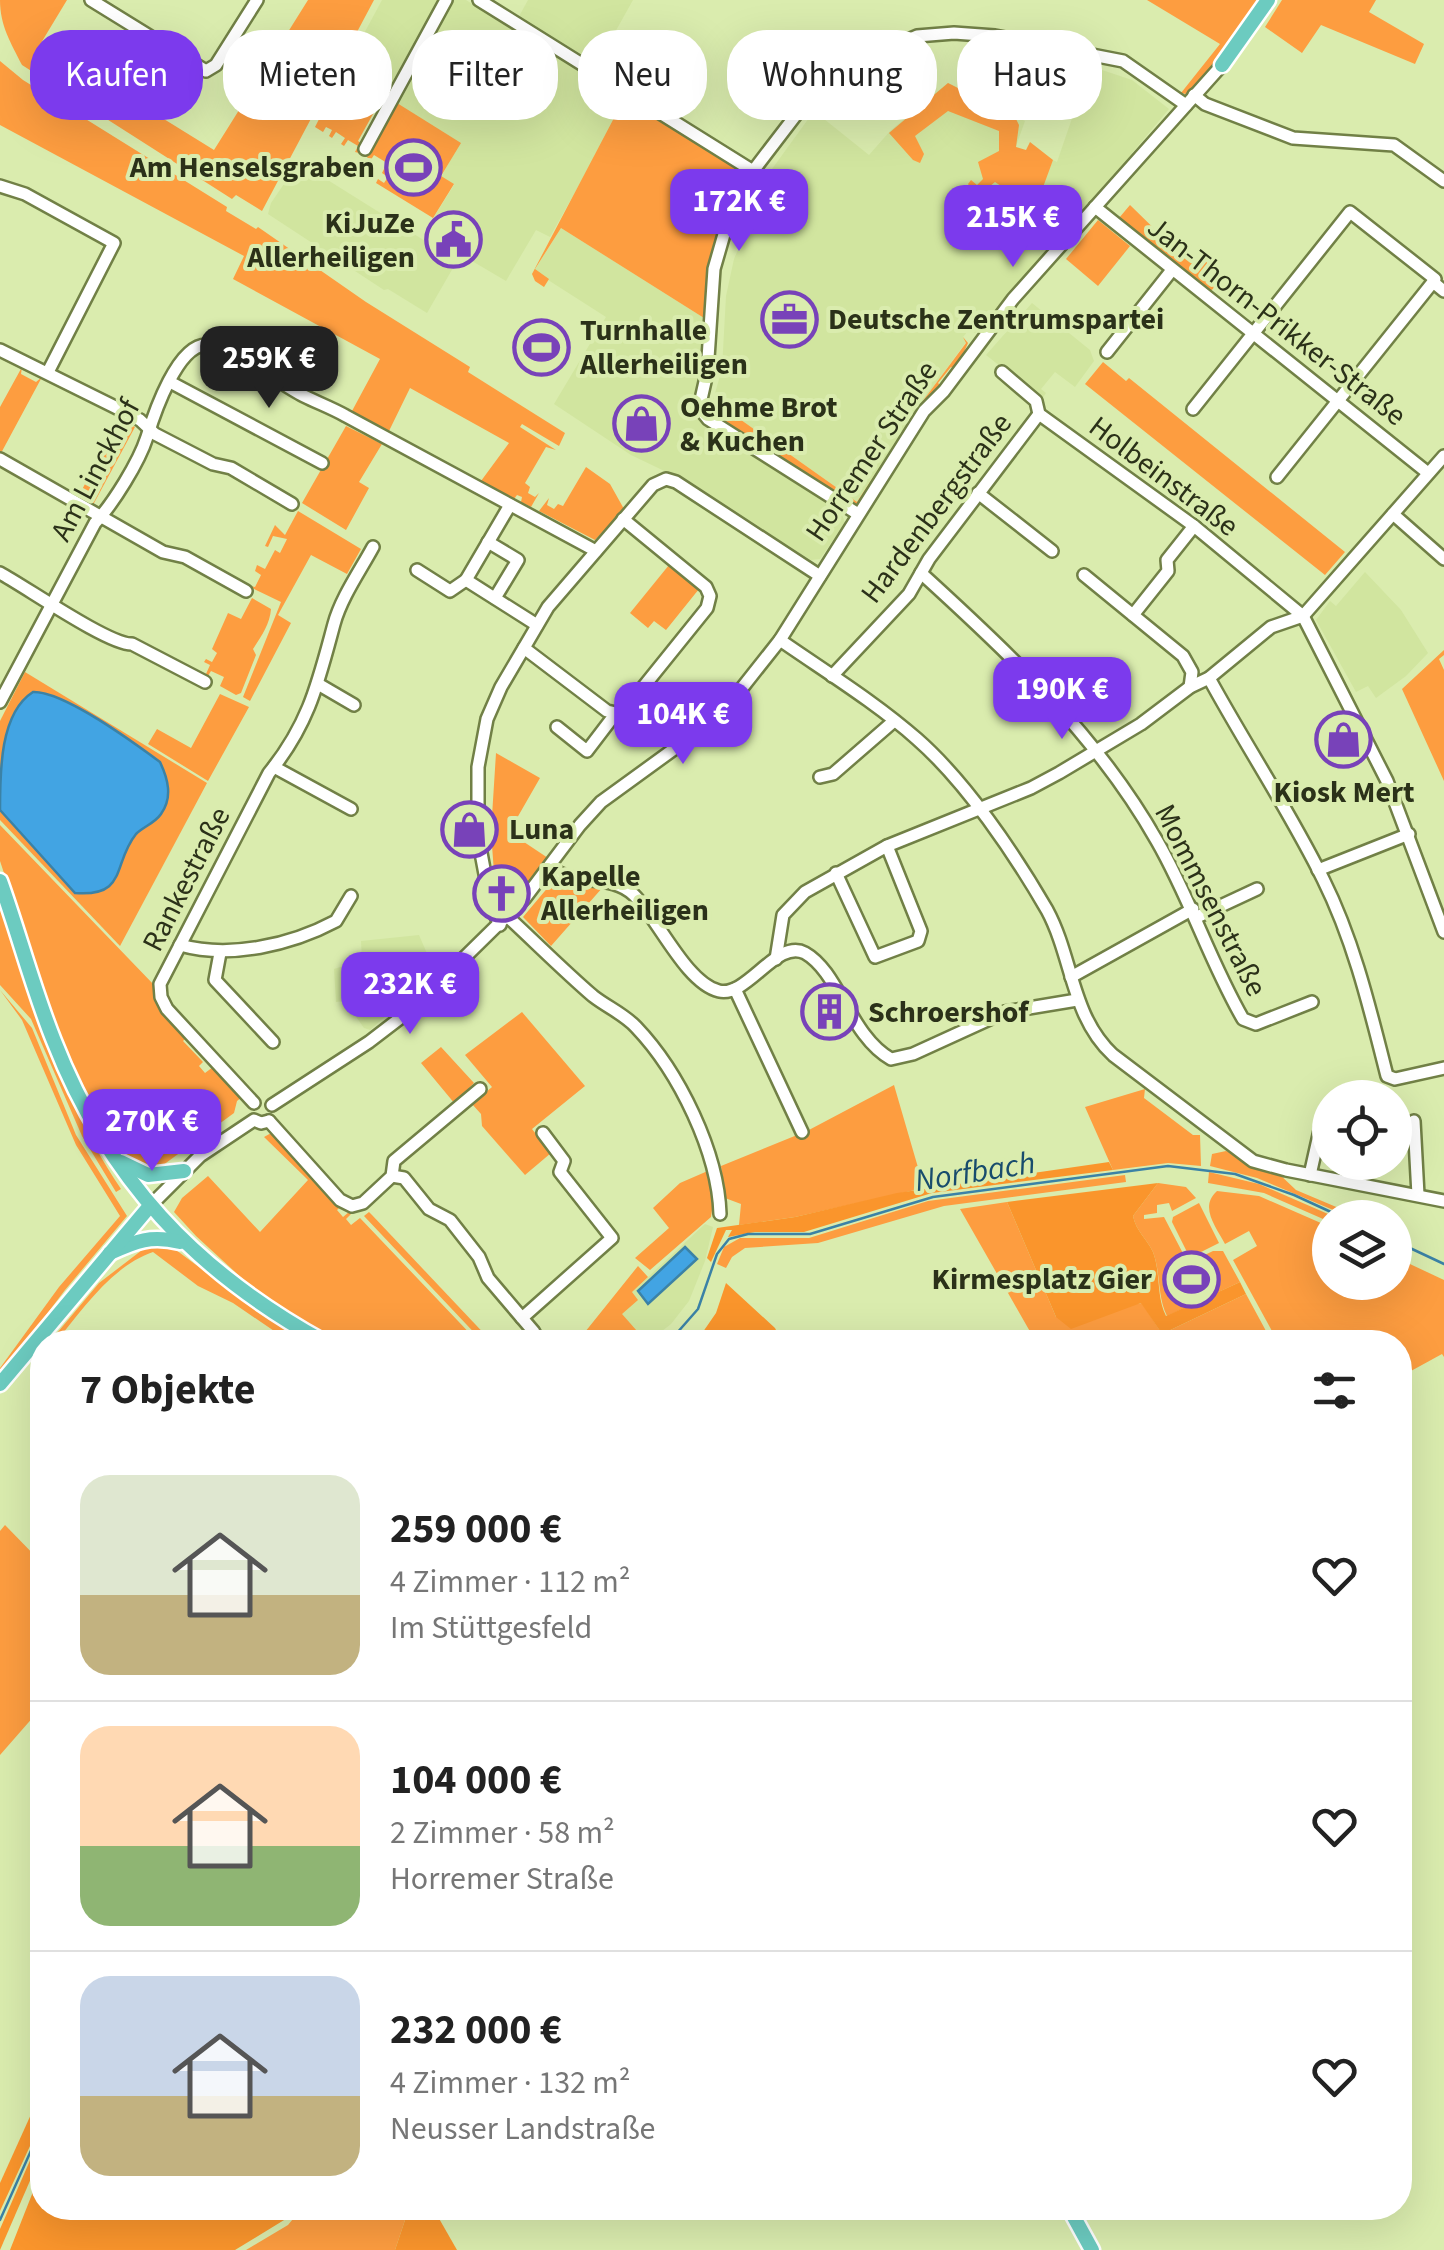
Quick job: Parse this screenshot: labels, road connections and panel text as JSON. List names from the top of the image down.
{
  "streets": {
    "main road": ["Horremer Straße"],
    "street": [
      "Jan-Thorn-Prikker-Straße",
      "Am Linckhof",
      "Holbeinstraße",
      "Hardenbergstraße",
      "Rankestraße",
      "Mommsenstraße"
    ]
  },
  "crossings": [
    ["Jan-Thorn-Prikker-Straße", "Horremer Straße"],
    ["Horremer Straße", "Rankestraße"],
    ["Holbeinstraße", "Hardenbergstraße"],
    ["Hardenbergstraße", "Mommsenstraße"]
  ],
  "water": ["Norfbach"],
  "places": {
    "sports": ["Am Henselsgraben", "Turnhalle Allerheiligen", "Kirmesplatz Gier"],
    "public building": ["KiJuZe Allerheiligen"],
    "office": ["Deutsche Zentrumspartei"],
    "shop": ["Oehme Brot & Kuchen", "Kiosk Mert", "Luna"],
    "church": ["Kapelle Allerheiligen"],
    "building": ["Schroershof"]
  },
  "page": {
    "chip": [
      "Kaufen",
      "Mieten",
      "Filter",
      "Neu",
      "Wohnung",
      "Haus"
    ],
    "price": [
      "172K €",
      "215K €",
      "259K €",
      "190K €",
      "104K €",
      "232K €",
      "270K €"
    ],
    "heading": "7 Objekte",
    "list": [
      {
        "name": "259 000 €",
        "note": "4 Zimmer · 112 m² · Im Stüttgesfeld"
      },
      {
        "name": "104 000 €",
        "note": "2 Zimmer · 58 m² · Horremer Straße"
      },
      {
        "name": "232 000 €",
        "note": "4 Zimmer · 132 m² · Neusser Landstraße"
      }
    ]
  }
}
